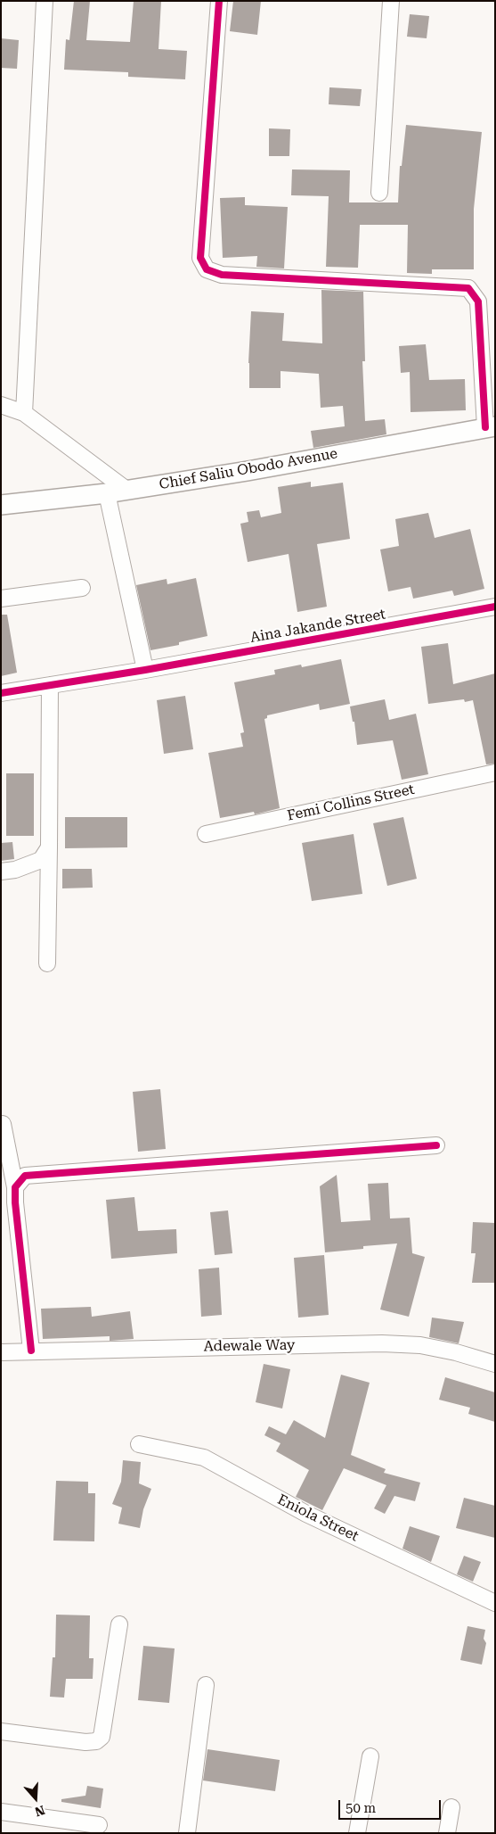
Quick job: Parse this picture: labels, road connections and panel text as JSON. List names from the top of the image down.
{
  "streets": {
    "street": [
      "Chief Saliu Obodo Avenue",
      "Aina Jakande Street",
      "Femi Collins Street",
      "Adewale Way",
      "Eniola Street"
    ]
  },
  "scale_bar": "50 m",
  "north": "bottom"
}
